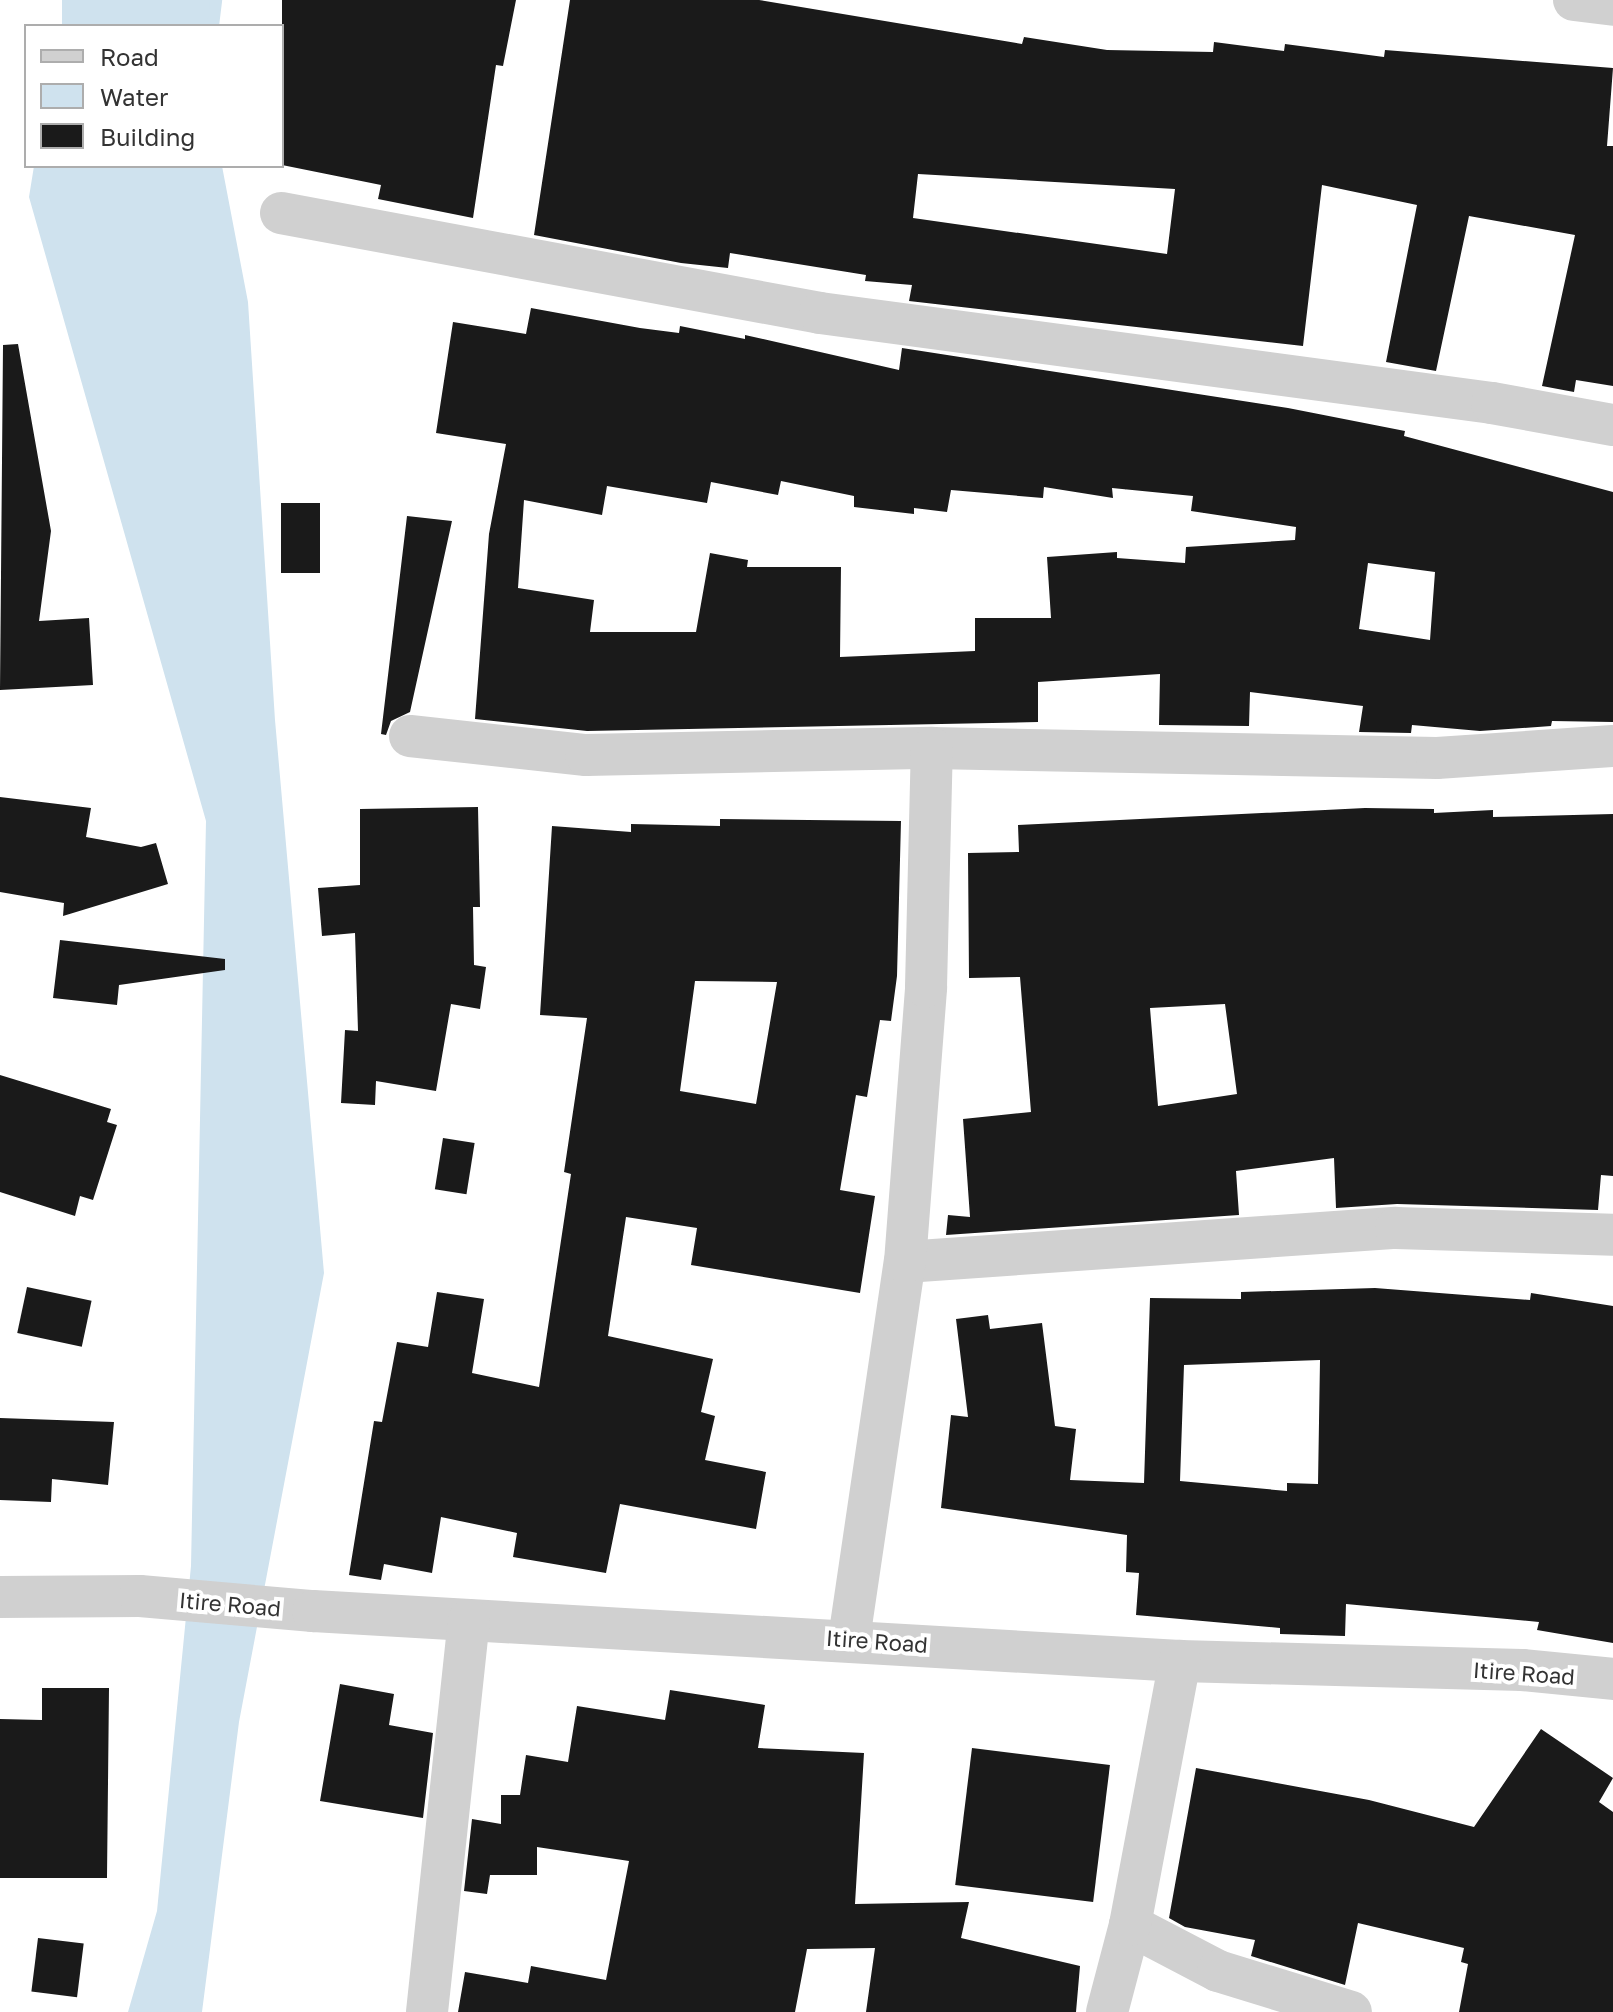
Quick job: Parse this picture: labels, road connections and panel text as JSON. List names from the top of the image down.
{
  "streets": {
    "street": ["Itire Road"]
  },
  "legend": ["Road", "Water", "Building"]
}
